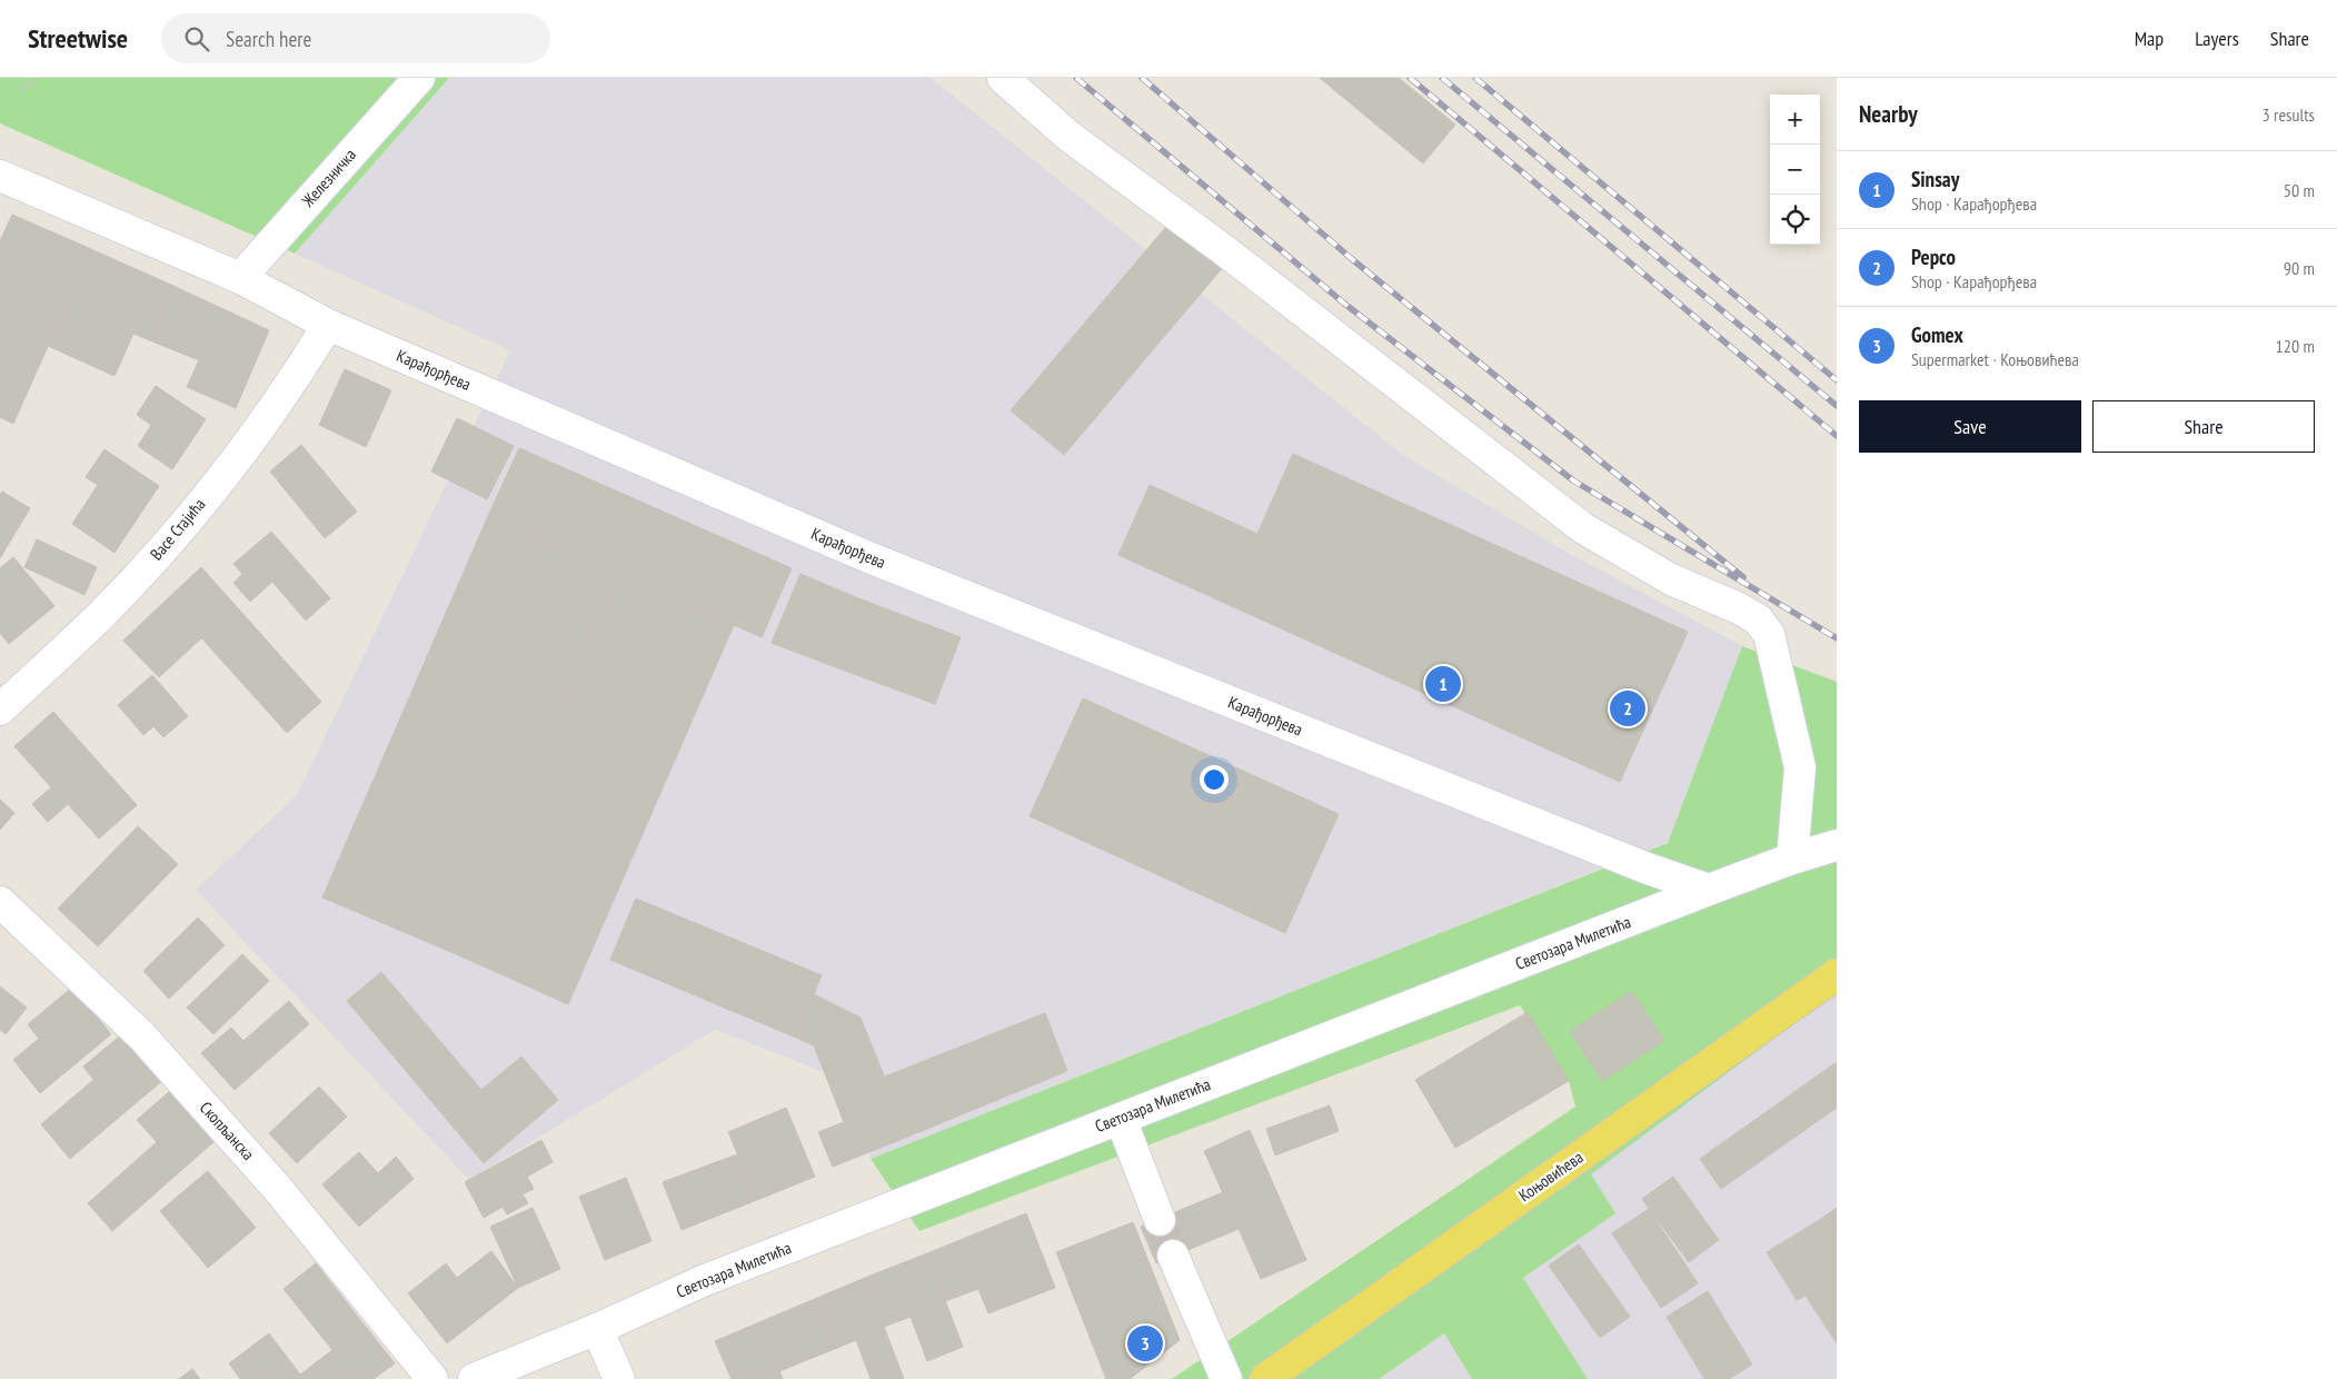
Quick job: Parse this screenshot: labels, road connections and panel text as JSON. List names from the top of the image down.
{
  "streets": {
    "main road": ["Коњовићева"],
    "street": [
      "Железничка",
      "Карађорђева",
      "Васе Стајића",
      "Светозара Милетића",
      "Скопљанска"
    ]
  },
  "crossings": [
    ["Железничка", "Карађорђева"],
    ["Карађорђева", "Васе Стајића"],
    ["Карађорђева", "Светозара Милетића"]
  ],
  "page": {
    "header": "Streetwise",
    "search": "Search here",
    "nav": ["Map", "Layers", "Share"],
    "heading": ["Nearby", "3 results"],
    "map_buttons": ["+", "−"],
    "list": [
      {
        "mark": "1",
        "name": "Sinsay",
        "note": "Shop · Карађорђева",
        "value": "50 m"
      },
      {
        "mark": "2",
        "name": "Pepco",
        "note": "Shop · Карађорђева",
        "value": "90 m"
      },
      {
        "mark": "3",
        "name": "Gomex",
        "note": "Supermarket · Коњовићева",
        "value": "120 m"
      }
    ],
    "buttons": ["Save", "Share"],
    "pins": ["1", "2", "3"]
  }
}
